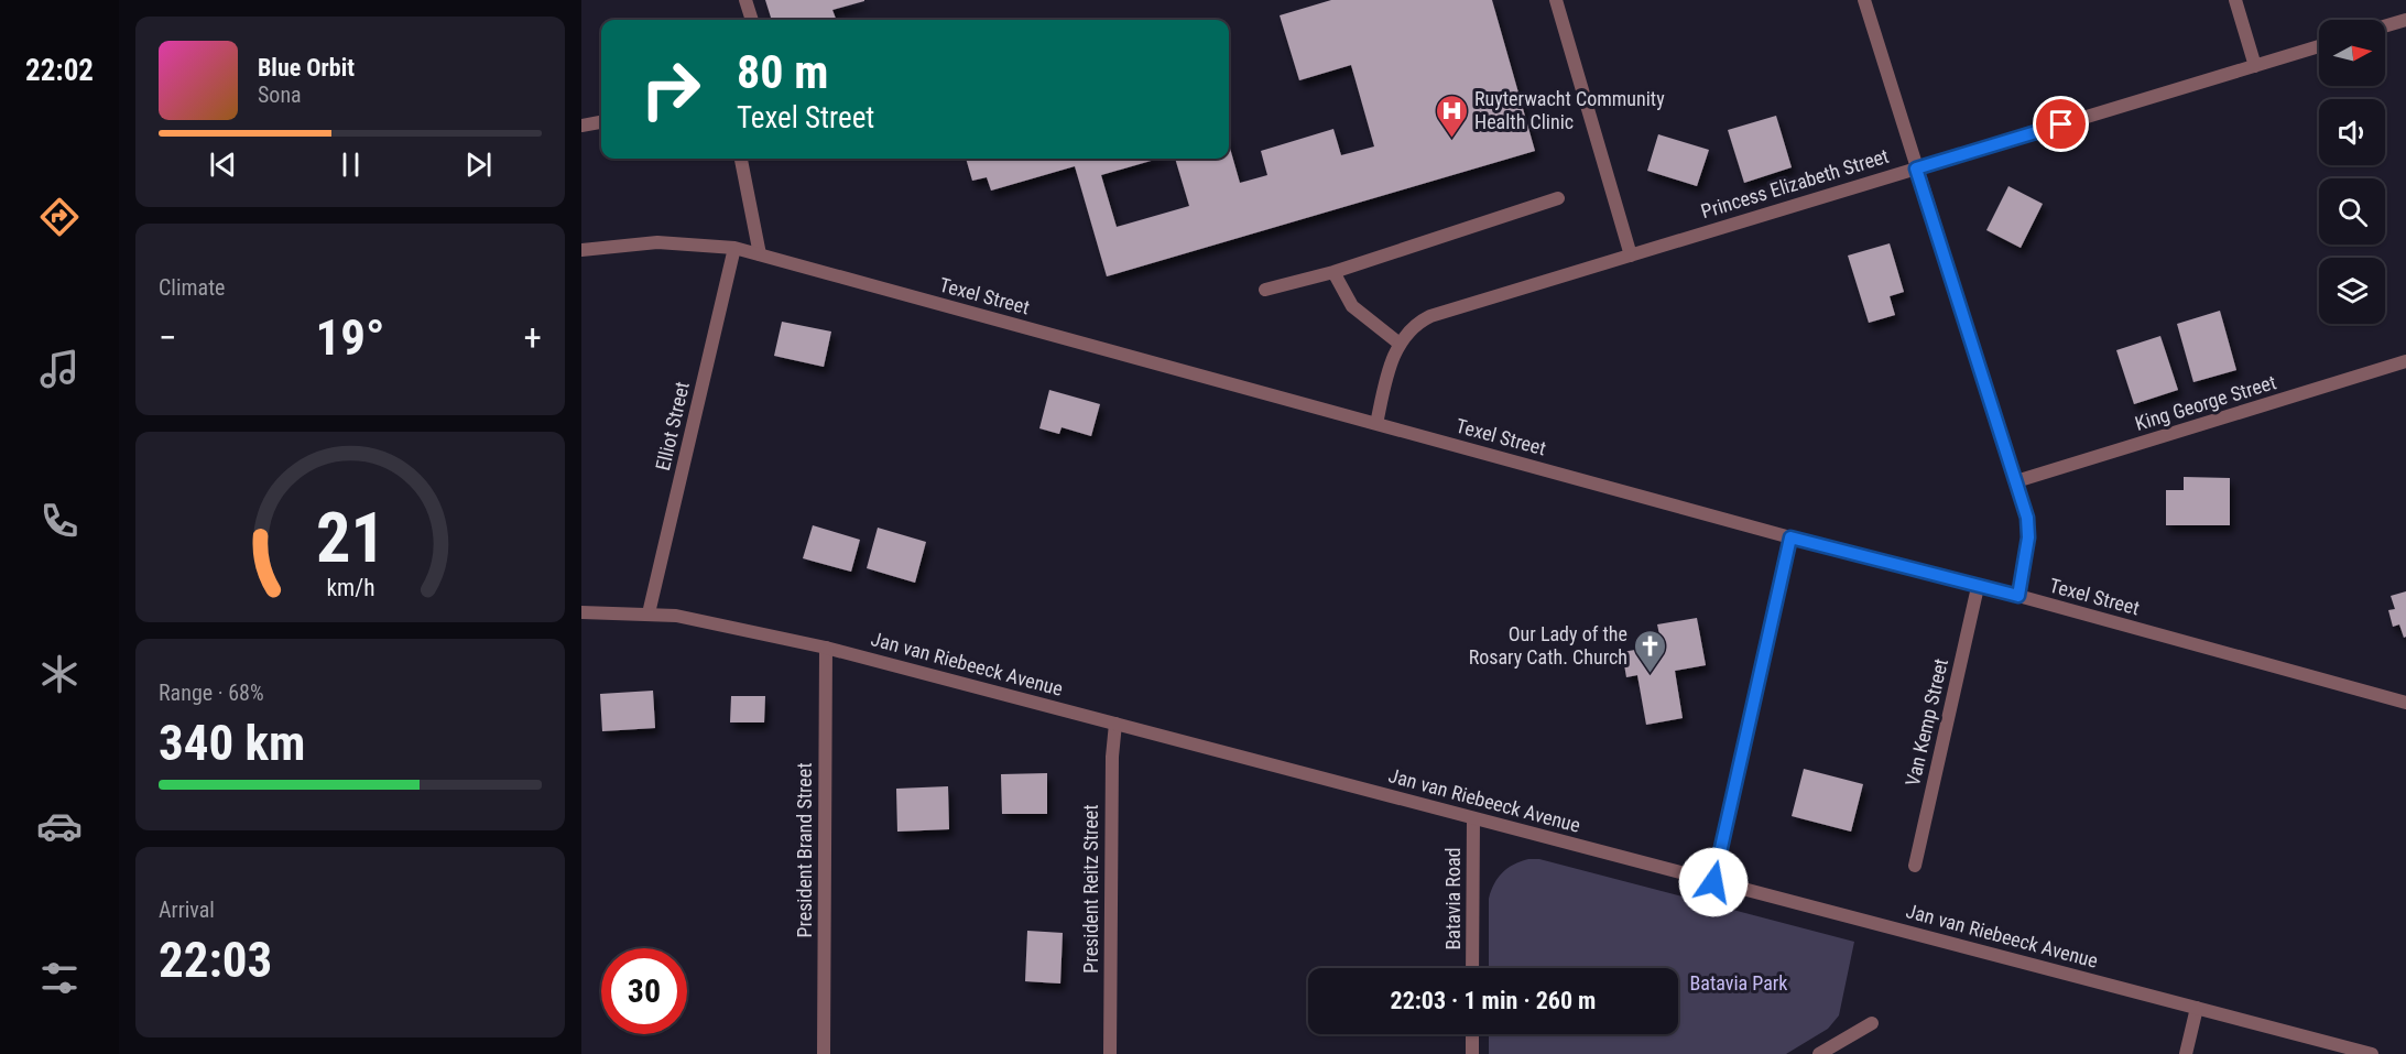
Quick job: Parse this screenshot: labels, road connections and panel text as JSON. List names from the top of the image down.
{
  "streets": {
    "street": [
      "Princess Elizabeth Street",
      "Texel Street",
      "King George Street",
      "Elliot Street",
      "Jan van Riebeeck Avenue",
      "Van Kemp Street",
      "President Brand Street",
      "President Reitz Street",
      "Batavia Road"
    ]
  },
  "crossings": [
    ["Princess Elizabeth Street", "Texel Street"],
    ["Texel Street", "Elliot Street"],
    ["Texel Street", "Van Kemp Street"],
    ["Elliot Street", "Jan van Riebeeck Avenue"],
    ["Jan van Riebeeck Avenue", "President Brand Street"],
    ["Jan van Riebeeck Avenue", "President Reitz Street"],
    ["Jan van Riebeeck Avenue", "Batavia Road"]
  ],
  "parks": ["Batavia Park"],
  "places": {
    "hospital": ["Ruyterwacht Community Health Clinic"],
    "church": ["Our Lady of the Rosary Cath. Church"]
  },
  "north": "right",
  "page": {
    "tabs": "22:02",
    "turn": ["80 m", "Texel Street"],
    "song": ["Blue Orbit", "Sona"],
    "tile": [
      "Climate",
      ["Range · 68%", "340 km"],
      ["Arrival", "22:03"]
    ],
    "heat": ["−", "19°", "+"],
    "limit": "30",
    "trip": "22:03 · 1 min · 260 m",
    "gauge": ["21", "km/h"]
  }
}
